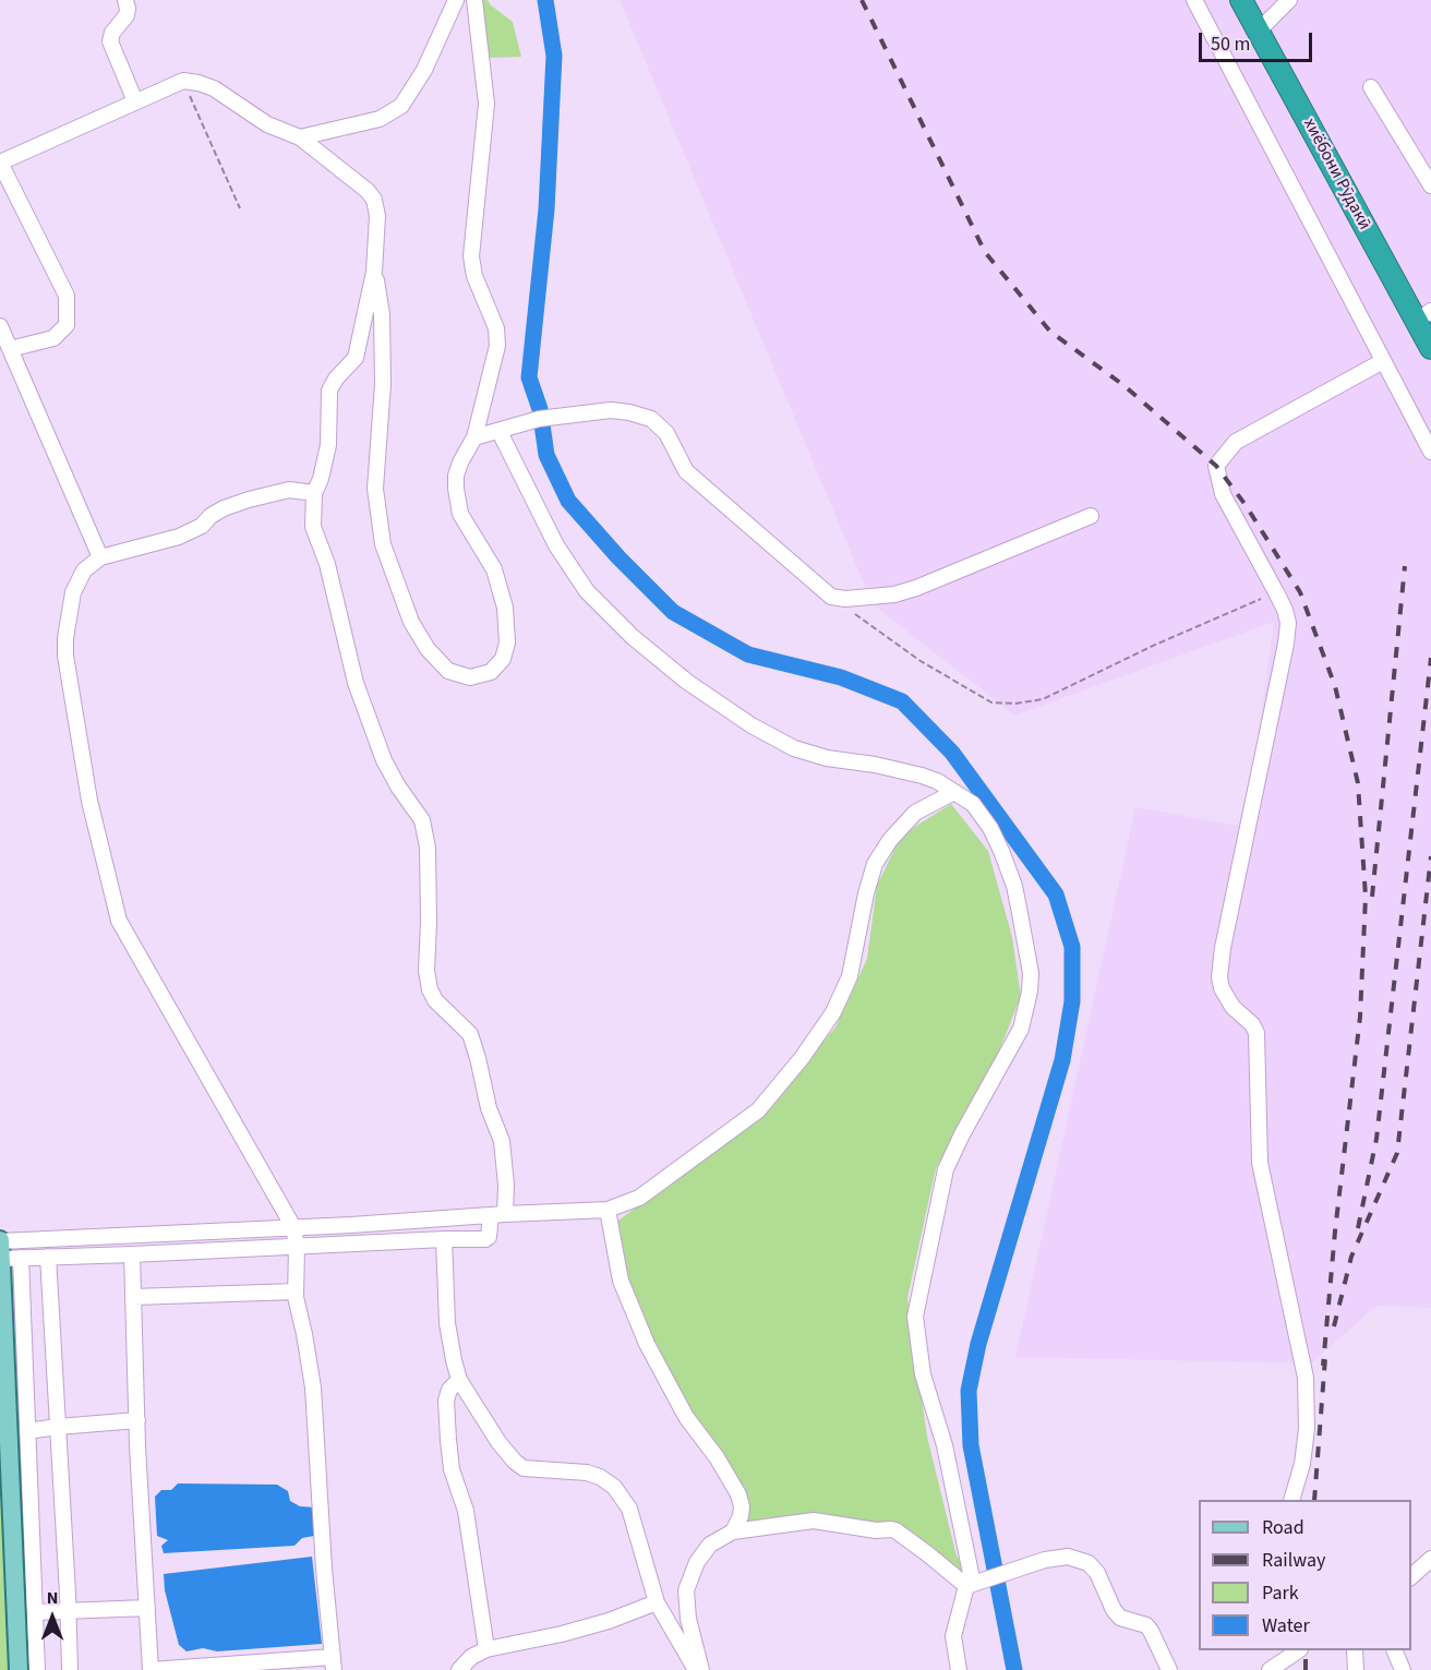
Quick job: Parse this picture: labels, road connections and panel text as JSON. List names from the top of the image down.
{
  "streets": {
    "highway": ["хиёбони Рӯдакӣ"]
  },
  "legend": [
    "Road",
    "Railway",
    "Park",
    "Water"
  ],
  "scale_bar": "50 m",
  "north": "top"
}
